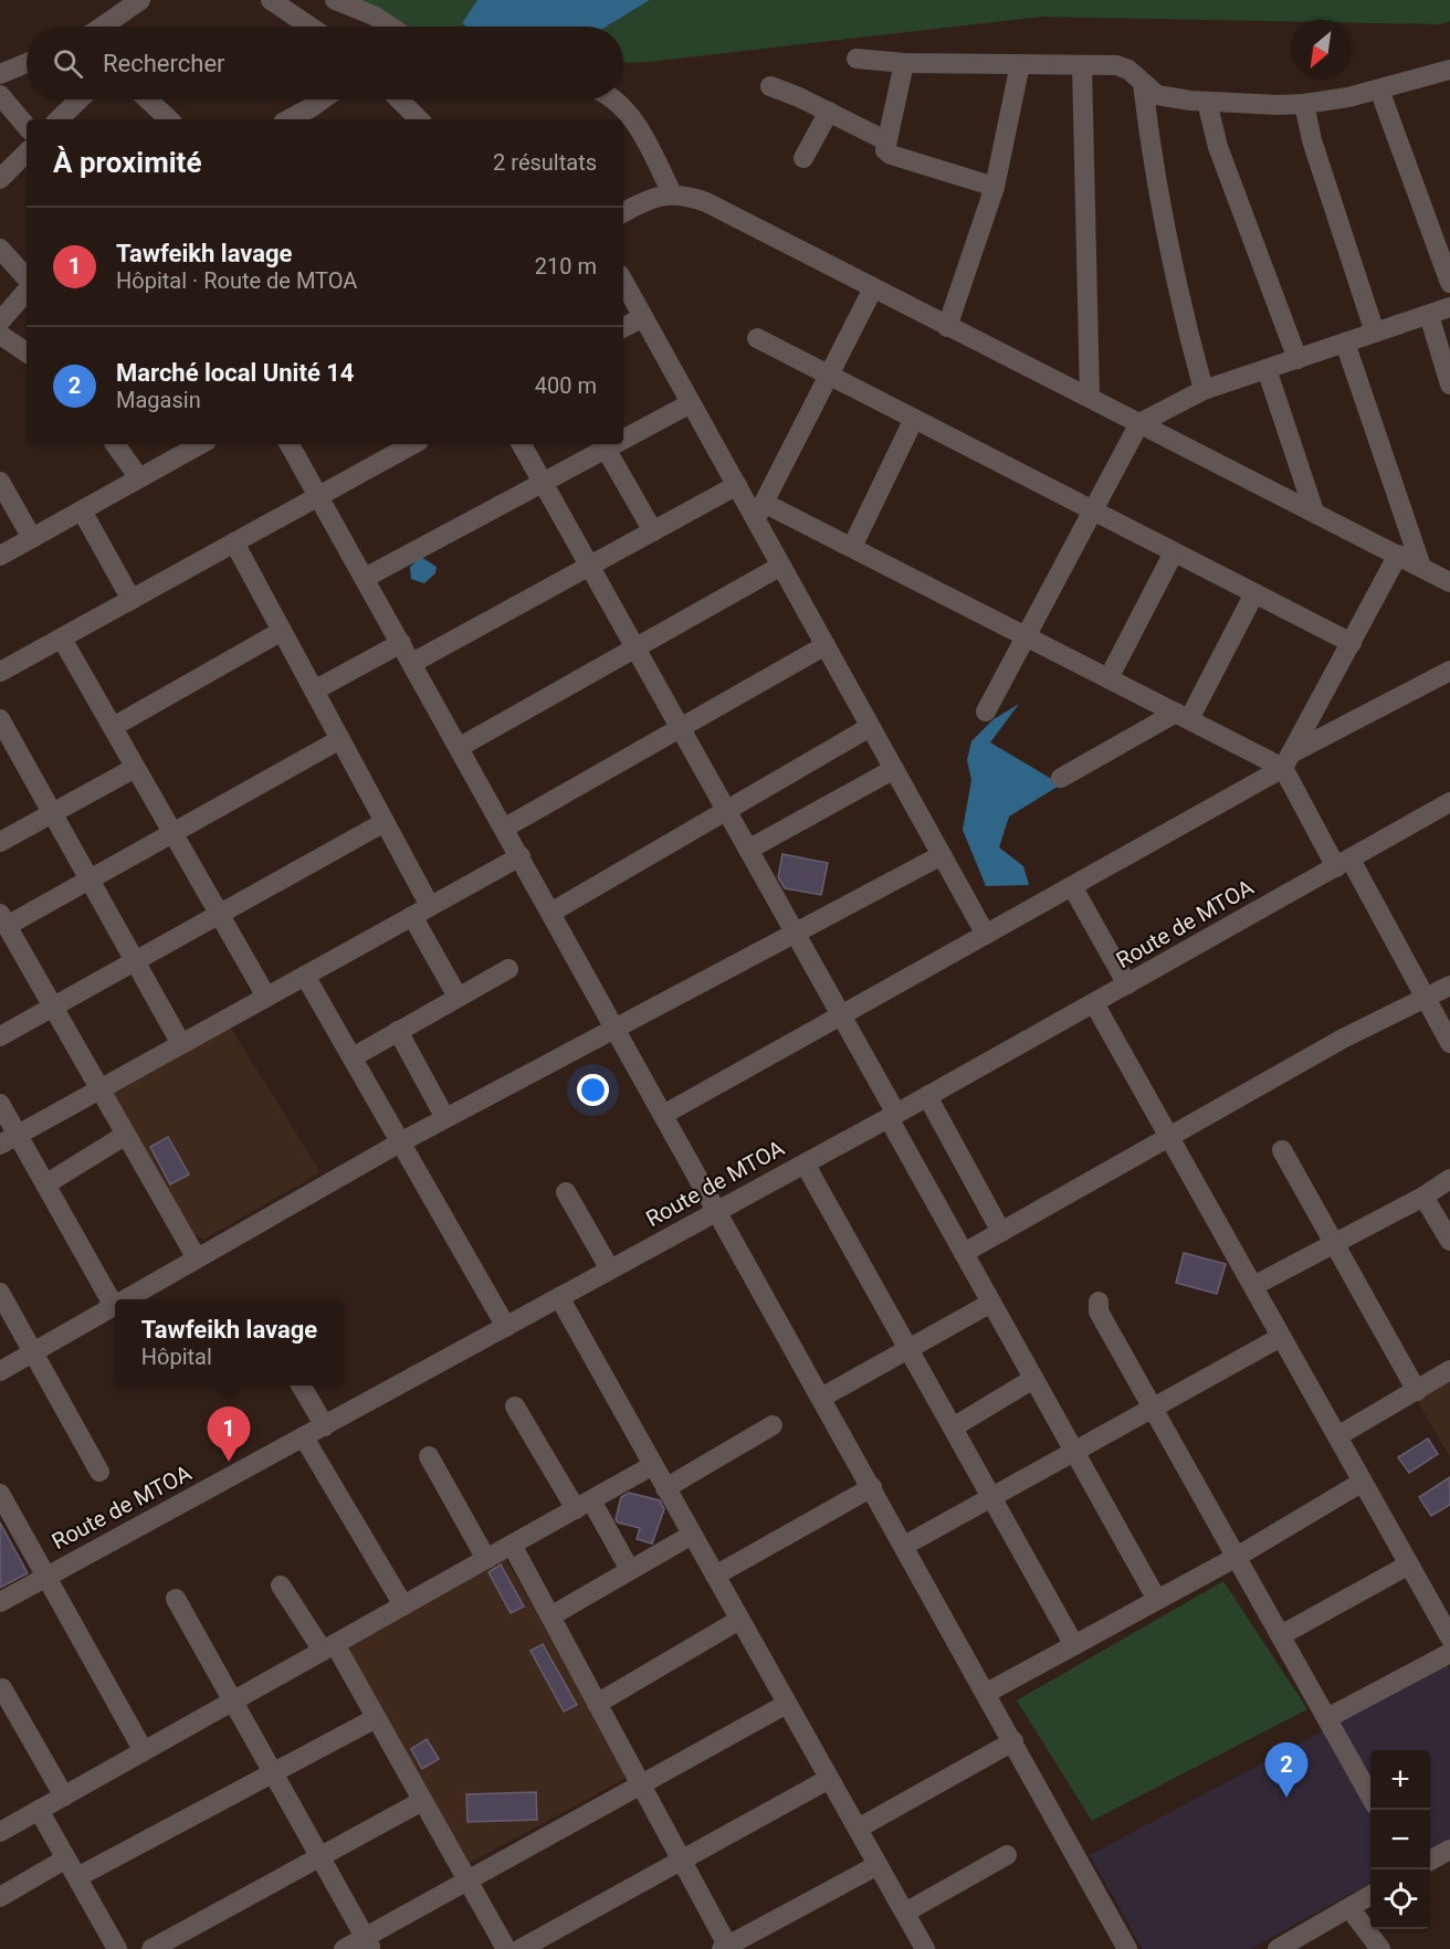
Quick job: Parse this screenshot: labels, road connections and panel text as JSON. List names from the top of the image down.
{
  "streets": {
    "street": ["Route de MTOA"]
  },
  "north": "bottom left",
  "page": {
    "search": "Rechercher",
    "heading": ["À proximité", "2 résultats"],
    "list": [
      {
        "mark": "1",
        "name": "Tawfeikh lavage",
        "note": "Hôpital · Route de MTOA",
        "value": "210 m"
      },
      {
        "mark": "2",
        "name": "Marché local Unité 14",
        "note": "Magasin",
        "value": "400 m"
      }
    ],
    "popup": ["Tawfeikh lavage", "Hôpital"],
    "pins": ["1", "2"],
    "map_buttons": ["+", "−"]
  }
}
